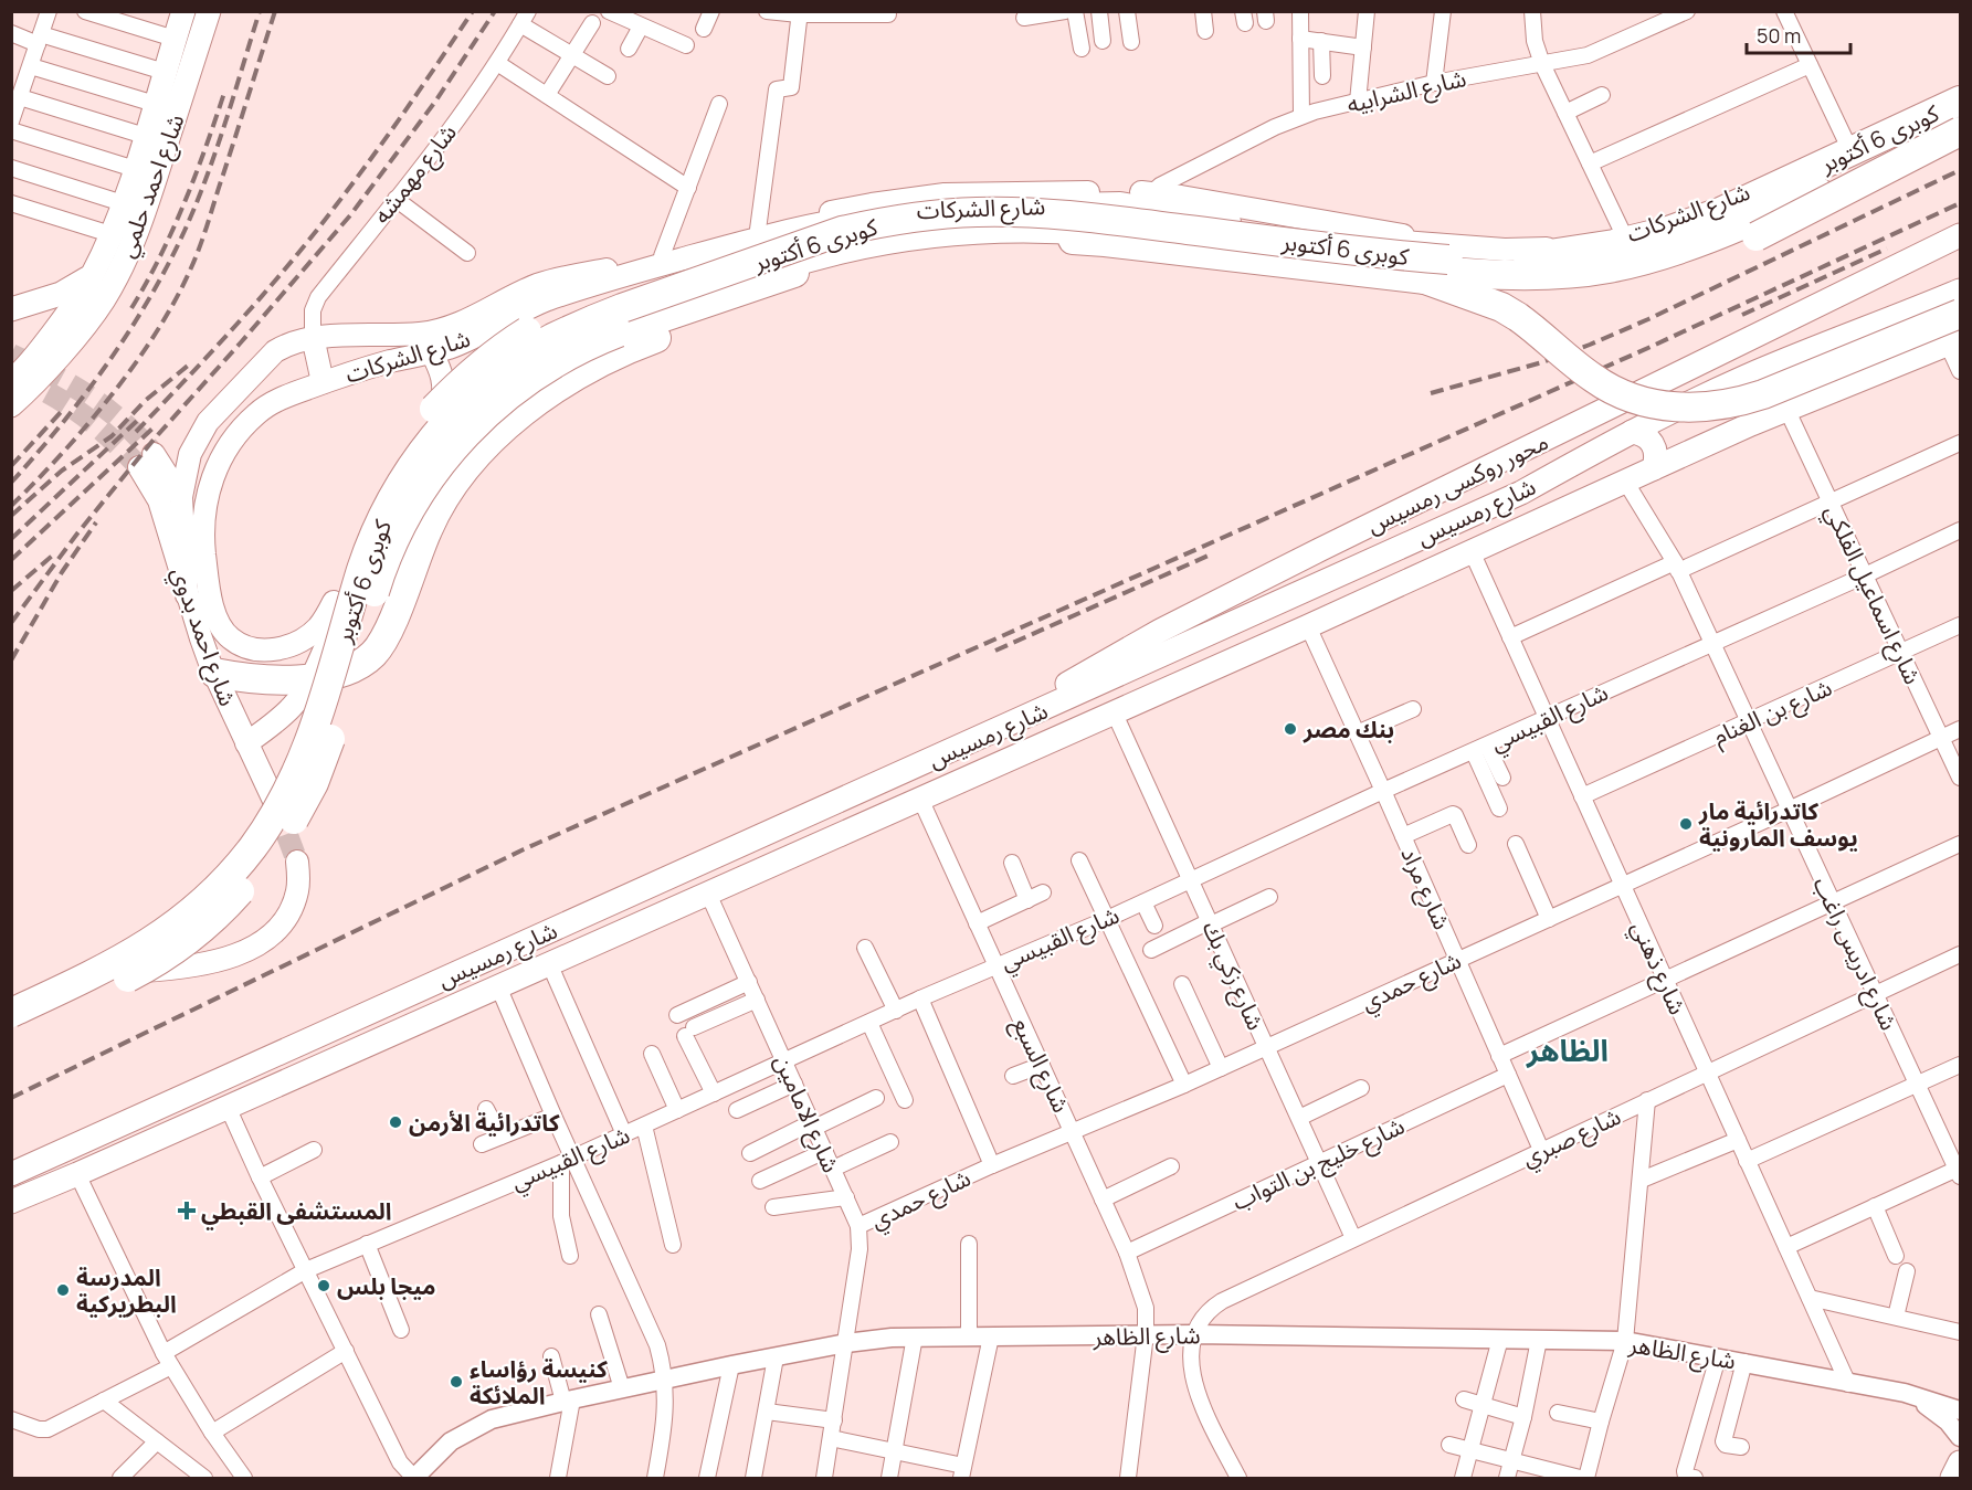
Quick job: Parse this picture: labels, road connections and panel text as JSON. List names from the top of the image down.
{
  "streets": {
    "highway": ["كوبرى 6 أكتوبر"],
    "main road": [
      "شارع احمد حلمي",
      "شارع الشركات",
      "محور روكسى رمسيس",
      "شارع رمسيس",
      "شارع احمد بدوي"
    ],
    "street": [
      "شارع الشرابيه",
      "شارع مهمشه",
      "شارع اسماعيل الفلكي",
      "شارع بن الغنام",
      "شارع القبيسي",
      "شارع مراد",
      "شارع ادريس راغب",
      "شارع ذهني",
      "شارع زكي بك",
      "شارع حمدي",
      "شارع السبع",
      "شارع الامامين",
      "شارع صبري",
      "شارع خليج بن التواب",
      "شارع الظاهر"
    ]
  },
  "crossings": [
    ["شارع الشرابيه", "شارع الشركات"],
    ["كوبرى 6 أكتوبر", "شارع الشركات"],
    ["شارع مهمشه", "شارع الشركات"],
    ["شارع الشركات", "شارع احمد بدوي"],
    ["محور روكسى رمسيس", "شارع رمسيس"],
    ["شارع رمسيس", "شارع اسماعيل الفلكي"],
    ["شارع رمسيس", "شارع مراد"],
    ["شارع رمسيس", "شارع ادريس راغب"],
    ["شارع رمسيس", "شارع ذهني"],
    ["شارع رمسيس", "شارع زكي بك"],
    ["شارع رمسيس", "شارع السبع"],
    ["شارع رمسيس", "شارع الامامين"],
    ["شارع اسماعيل الفلكي", "شارع بن الغنام"],
    ["شارع اسماعيل الفلكي", "شارع القبيسي"],
    ["شارع اسماعيل الفلكي", "شارع حمدي"],
    ["شارع بن الغنام", "شارع ادريس راغب"],
    ["شارع بن الغنام", "شارع ذهني"],
    ["شارع القبيسي", "شارع مراد"],
    ["شارع القبيسي", "شارع ادريس راغب"],
    ["شارع القبيسي", "شارع ذهني"],
    ["شارع القبيسي", "شارع زكي بك"],
    ["شارع القبيسي", "شارع السبع"],
    ["شارع القبيسي", "شارع الامامين"],
    ["شارع مراد", "شارع حمدي"],
    ["شارع مراد", "شارع صبري"],
    ["شارع مراد", "شارع خليج بن التواب"],
    ["شارع ادريس راغب", "شارع حمدي"],
    ["شارع ادريس راغب", "شارع صبري"],
    ["شارع ذهني", "شارع حمدي"],
    ["شارع ذهني", "شارع صبري"],
    ["شارع ذهني", "شارع الظاهر"],
    ["شارع زكي بك", "شارع حمدي"],
    ["شارع زكي بك", "شارع صبري"],
    ["شارع زكي بك", "شارع خليج بن التواب"],
    ["شارع حمدي", "شارع السبع"],
    ["شارع حمدي", "شارع الامامين"],
    ["شارع السبع", "شارع خليج بن التواب"],
    ["شارع السبع", "شارع الظاهر"],
    ["شارع الامامين", "شارع الظاهر"],
    ["شارع صبري", "شارع الظاهر"]
  ],
  "districts": ["الظاهر"],
  "places": {
    "other": [
      "بنك مصر",
      "كاتدرائية مار يوسف المارونية",
      "كاتدرائية الأرمن",
      "ميجا بلس",
      "المدرسة البطريركية",
      "كنيسة رؤاساء الملائكة"
    ],
    "health": ["المستشفى القبطي"]
  },
  "scale_bar": "50 m"
}
